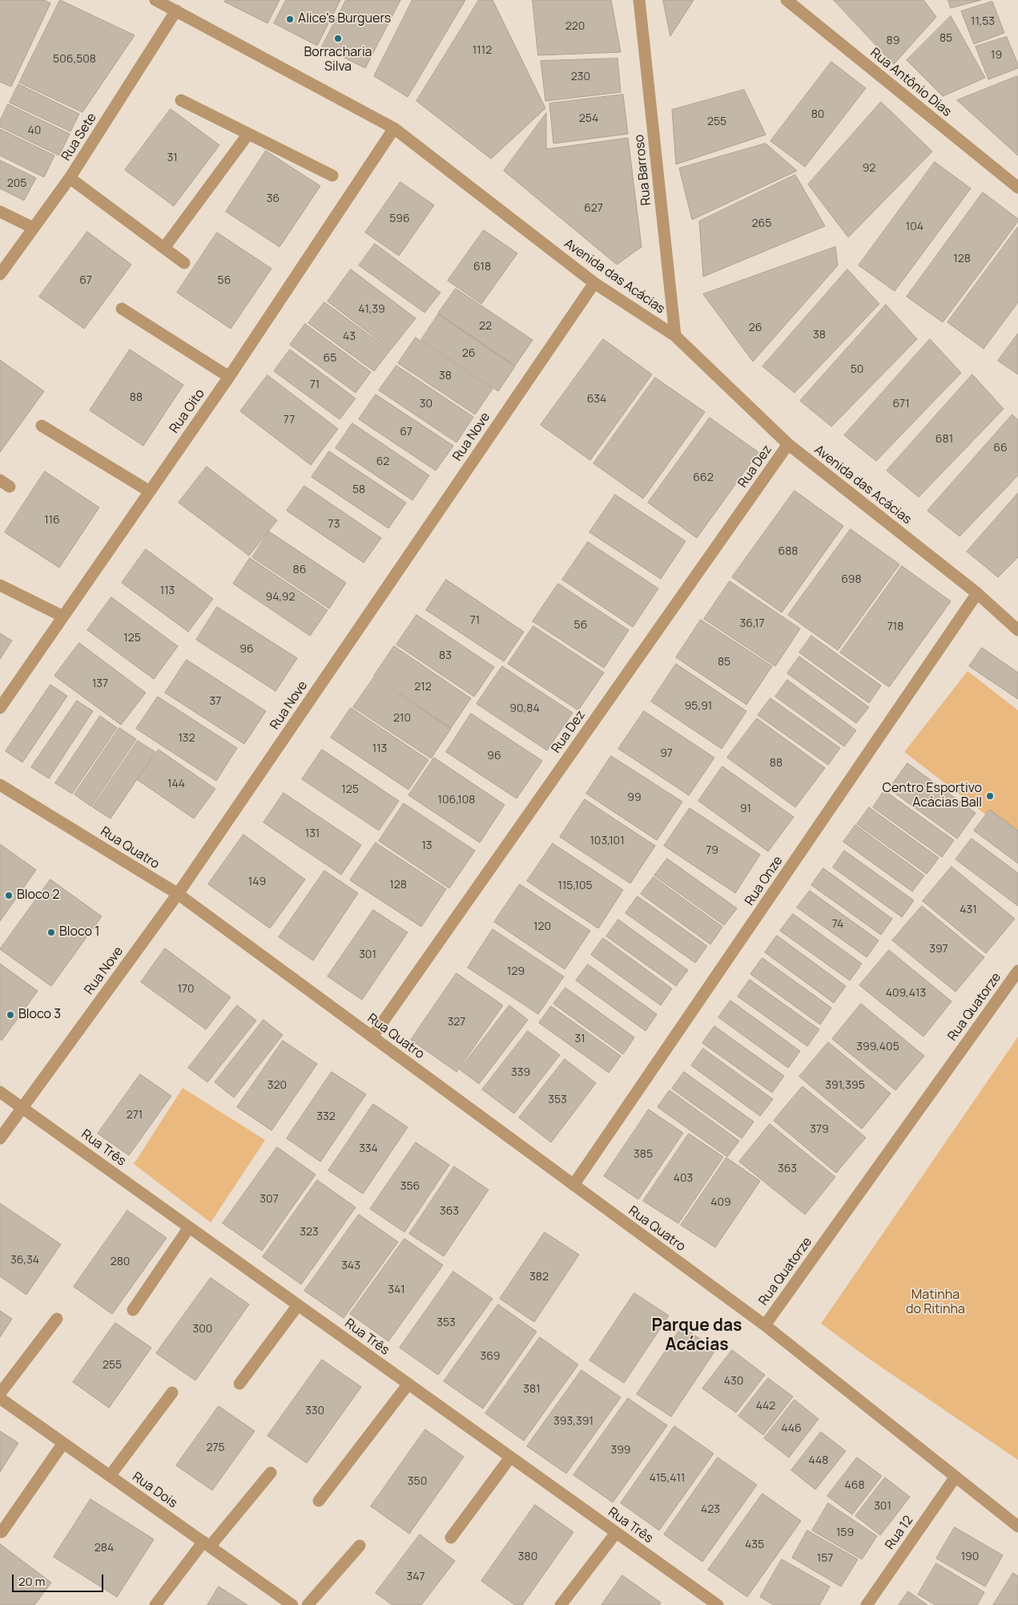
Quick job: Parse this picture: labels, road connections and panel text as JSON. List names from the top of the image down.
{
  "streets": {
    "street": [
      "Rua Antônio Dias",
      "Rua Sete",
      "Rua Barroso",
      "Avenida das Acácias",
      "Rua Oito",
      "Rua Nove",
      "Rua Dez",
      "Rua Quatro",
      "Rua Onze",
      "Rua Quatorze",
      "Rua Três",
      "Rua Dois",
      "Rua 12"
    ]
  },
  "crossings": [
    ["Rua Sete", "Avenida das Acácias"],
    ["Rua Barroso", "Avenida das Acácias"],
    ["Avenida das Acácias", "Rua Oito"],
    ["Avenida das Acácias", "Rua Nove"],
    ["Avenida das Acácias", "Rua Dez"],
    ["Avenida das Acácias", "Rua Onze"],
    ["Rua Nove", "Rua Quatro"],
    ["Rua Nove", "Rua Três"],
    ["Rua Dez", "Rua Quatro"],
    ["Rua Quatro", "Rua Onze"],
    ["Rua Quatro", "Rua Quatorze"],
    ["Rua Quatorze", "Rua 12"]
  ],
  "districts": ["Parque das Acácias"],
  "parks": ["Matinha do Ritinha"],
  "places": [
    "Alice's Burguers",
    "Borracharia Silva",
    "Centro Esportivo Acácias Ball",
    "Bloco 2",
    "Bloco 1",
    "Bloco 3"
  ],
  "house_numbers": [
    "11,53",
    "220",
    "85",
    "89",
    "1112",
    "19",
    "506,508",
    "230",
    "80",
    "254",
    "255",
    "40",
    "31",
    "92",
    "205",
    "36",
    "627",
    "596",
    "265",
    "104",
    "128",
    "618",
    "67",
    "56",
    "41,39",
    "22",
    "26",
    "38",
    "43",
    "26",
    "65",
    "50",
    "38",
    "71",
    "88",
    "634",
    "30",
    "671",
    "77",
    "67",
    "681",
    "66",
    "62",
    "662",
    "58",
    "116",
    "73",
    "688",
    "86",
    "698",
    "113",
    "94,92",
    "71",
    "36,17",
    "56",
    "718",
    "125",
    "96",
    "83",
    "85",
    "137",
    "212",
    "37",
    "95,91",
    "90,84",
    "210",
    "132",
    "113",
    "97",
    "96",
    "88",
    "144",
    "125",
    "99",
    "106,108",
    "91",
    "131",
    "103,101",
    "13",
    "79",
    "149",
    "128",
    "115,105",
    "431",
    "74",
    "120",
    "397",
    "301",
    "129",
    "170",
    "409,413",
    "327",
    "31",
    "399,405",
    "339",
    "320",
    "391,395",
    "353",
    "271",
    "332",
    "379",
    "334",
    "385",
    "363",
    "403",
    "356",
    "307",
    "409",
    "363",
    "323",
    "36,34",
    "280",
    "343",
    "382",
    "341",
    "353",
    "300",
    "369",
    "255",
    "430",
    "381",
    "442",
    "330",
    "393,391",
    "446",
    "275",
    "399",
    "448",
    "415,411",
    "350",
    "468",
    "301",
    "423",
    "159",
    "435",
    "284",
    "380",
    "190",
    "157",
    "347"
  ],
  "scale_bar": "20 m"
}
